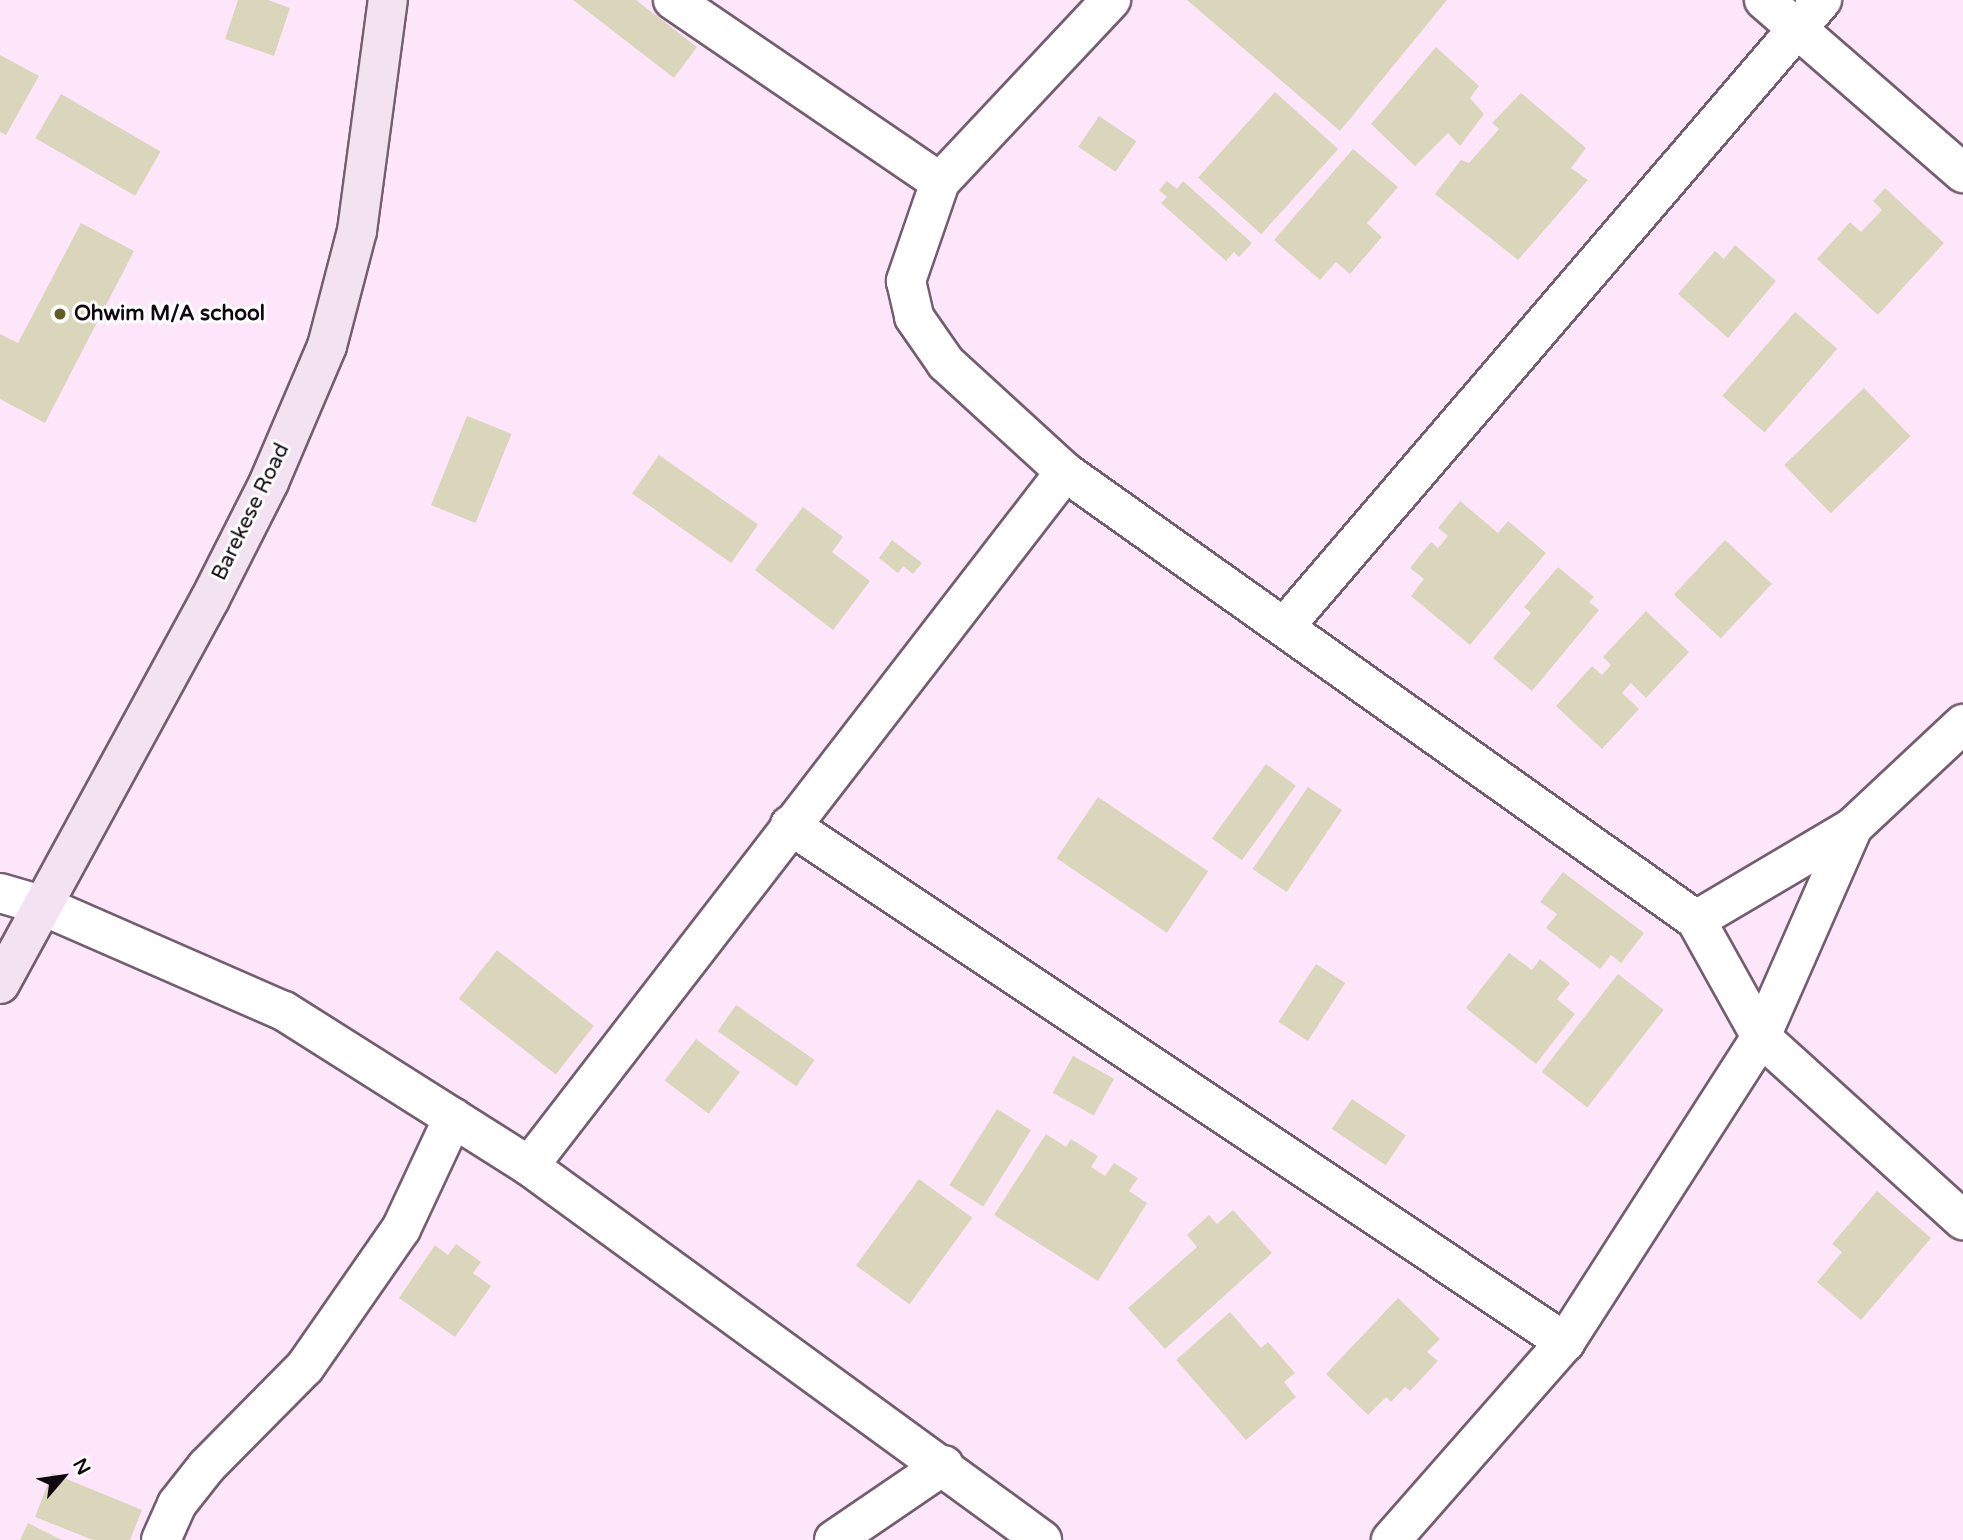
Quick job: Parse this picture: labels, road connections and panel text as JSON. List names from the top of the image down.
{
  "streets": {
    "main road": ["Barekese Road"]
  },
  "places": ["Ohwim M/A school"],
  "north": "top right"
}
